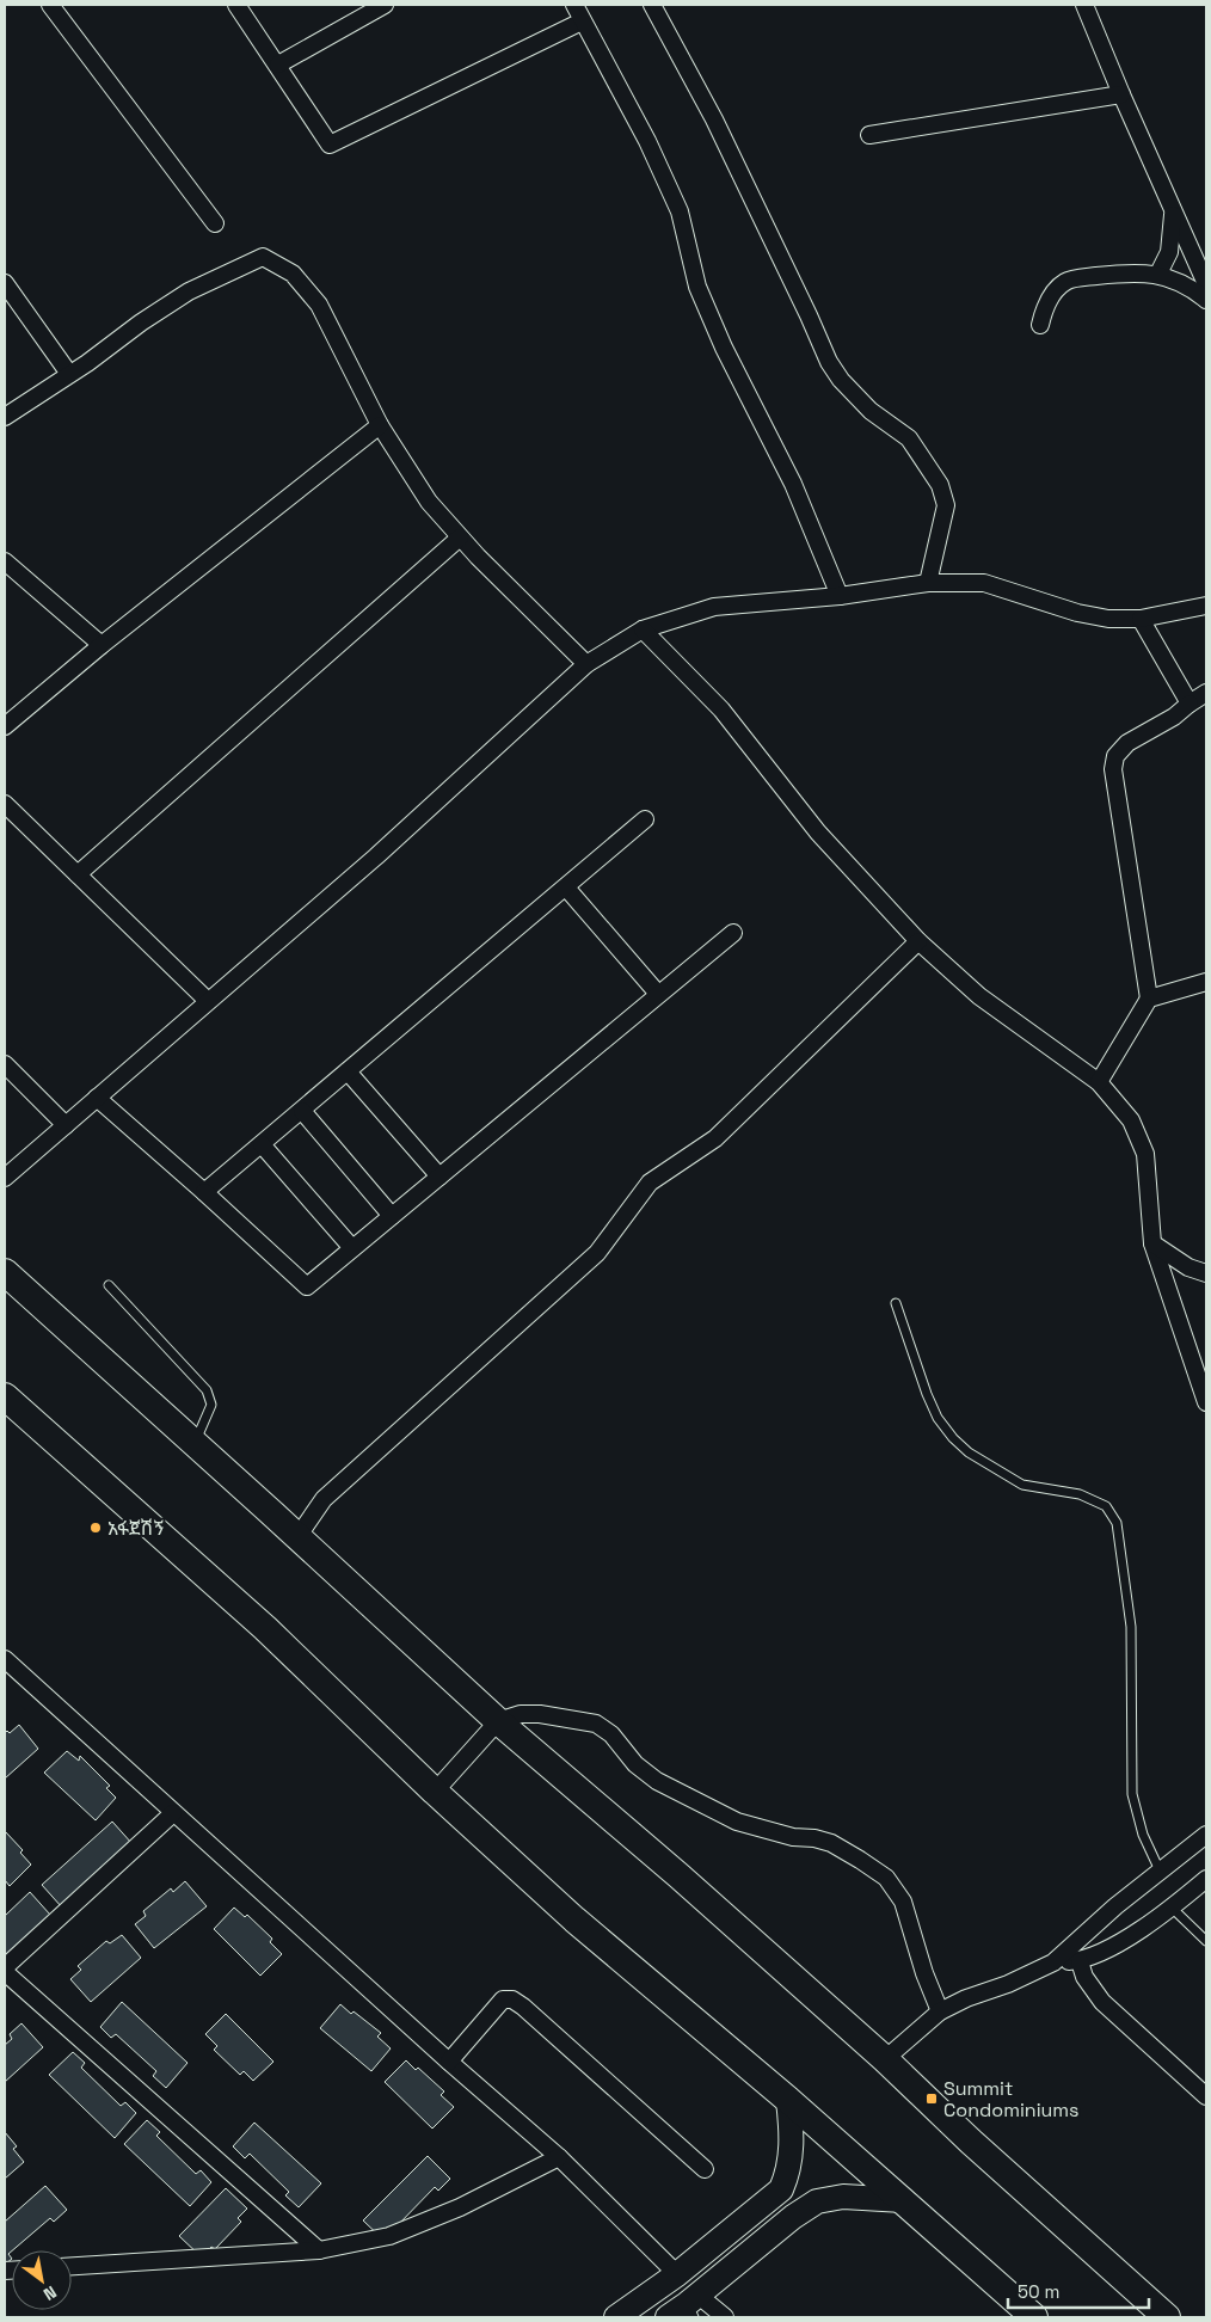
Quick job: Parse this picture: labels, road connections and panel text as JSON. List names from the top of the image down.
{
  "places": {
    "other": ["አፋጀሽኝ"],
    "transit": ["Summit Condominiums"]
  },
  "scale_bar": "50 m",
  "north": "bottom right"
}
